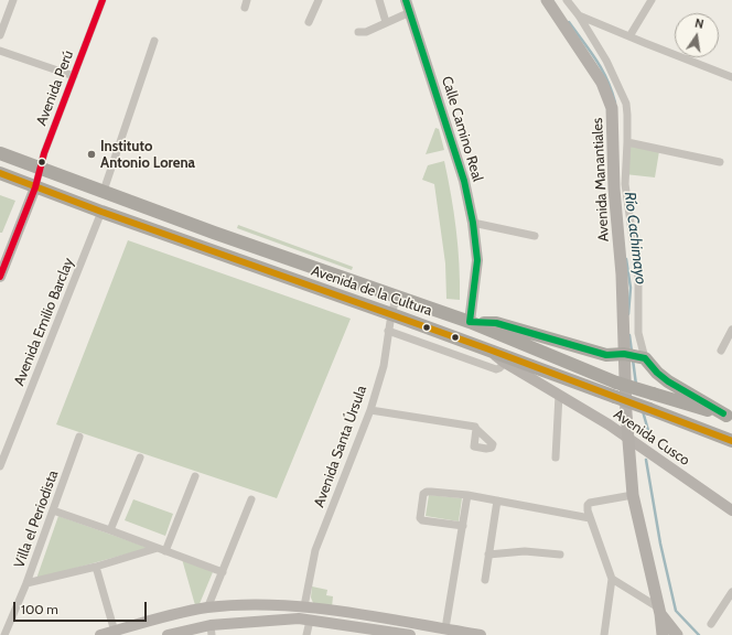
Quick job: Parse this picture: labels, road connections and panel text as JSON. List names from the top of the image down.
{
  "streets": {
    "highway": ["Avenida de la Cultura"],
    "main road": ["Avenida Manantiales"],
    "street": [
      "Avenida Perú",
      "Calle Camino Real",
      "Avenida Emilio Barclay",
      "Avenida Cusco",
      "Avenida Santa Úrsula",
      "Villa el Periodista"
    ]
  },
  "crossings": [
    ["Avenida Perú", "Avenida de la Cultura"],
    ["Calle Camino Real", "Avenida de la Cultura"],
    ["Avenida Manantiales", "Avenida de la Cultura"],
    ["Avenida Manantiales", "Avenida Cusco"],
    ["Avenida de la Cultura", "Avenida Emilio Barclay"],
    ["Avenida de la Cultura", "Avenida Cusco"],
    ["Avenida de la Cultura", "Avenida Santa Úrsula"]
  ],
  "water": ["Río Cachimayo"],
  "places": ["Instituto Antonio Lorena"],
  "scale_bar": "100 m",
  "north": "top"
}
